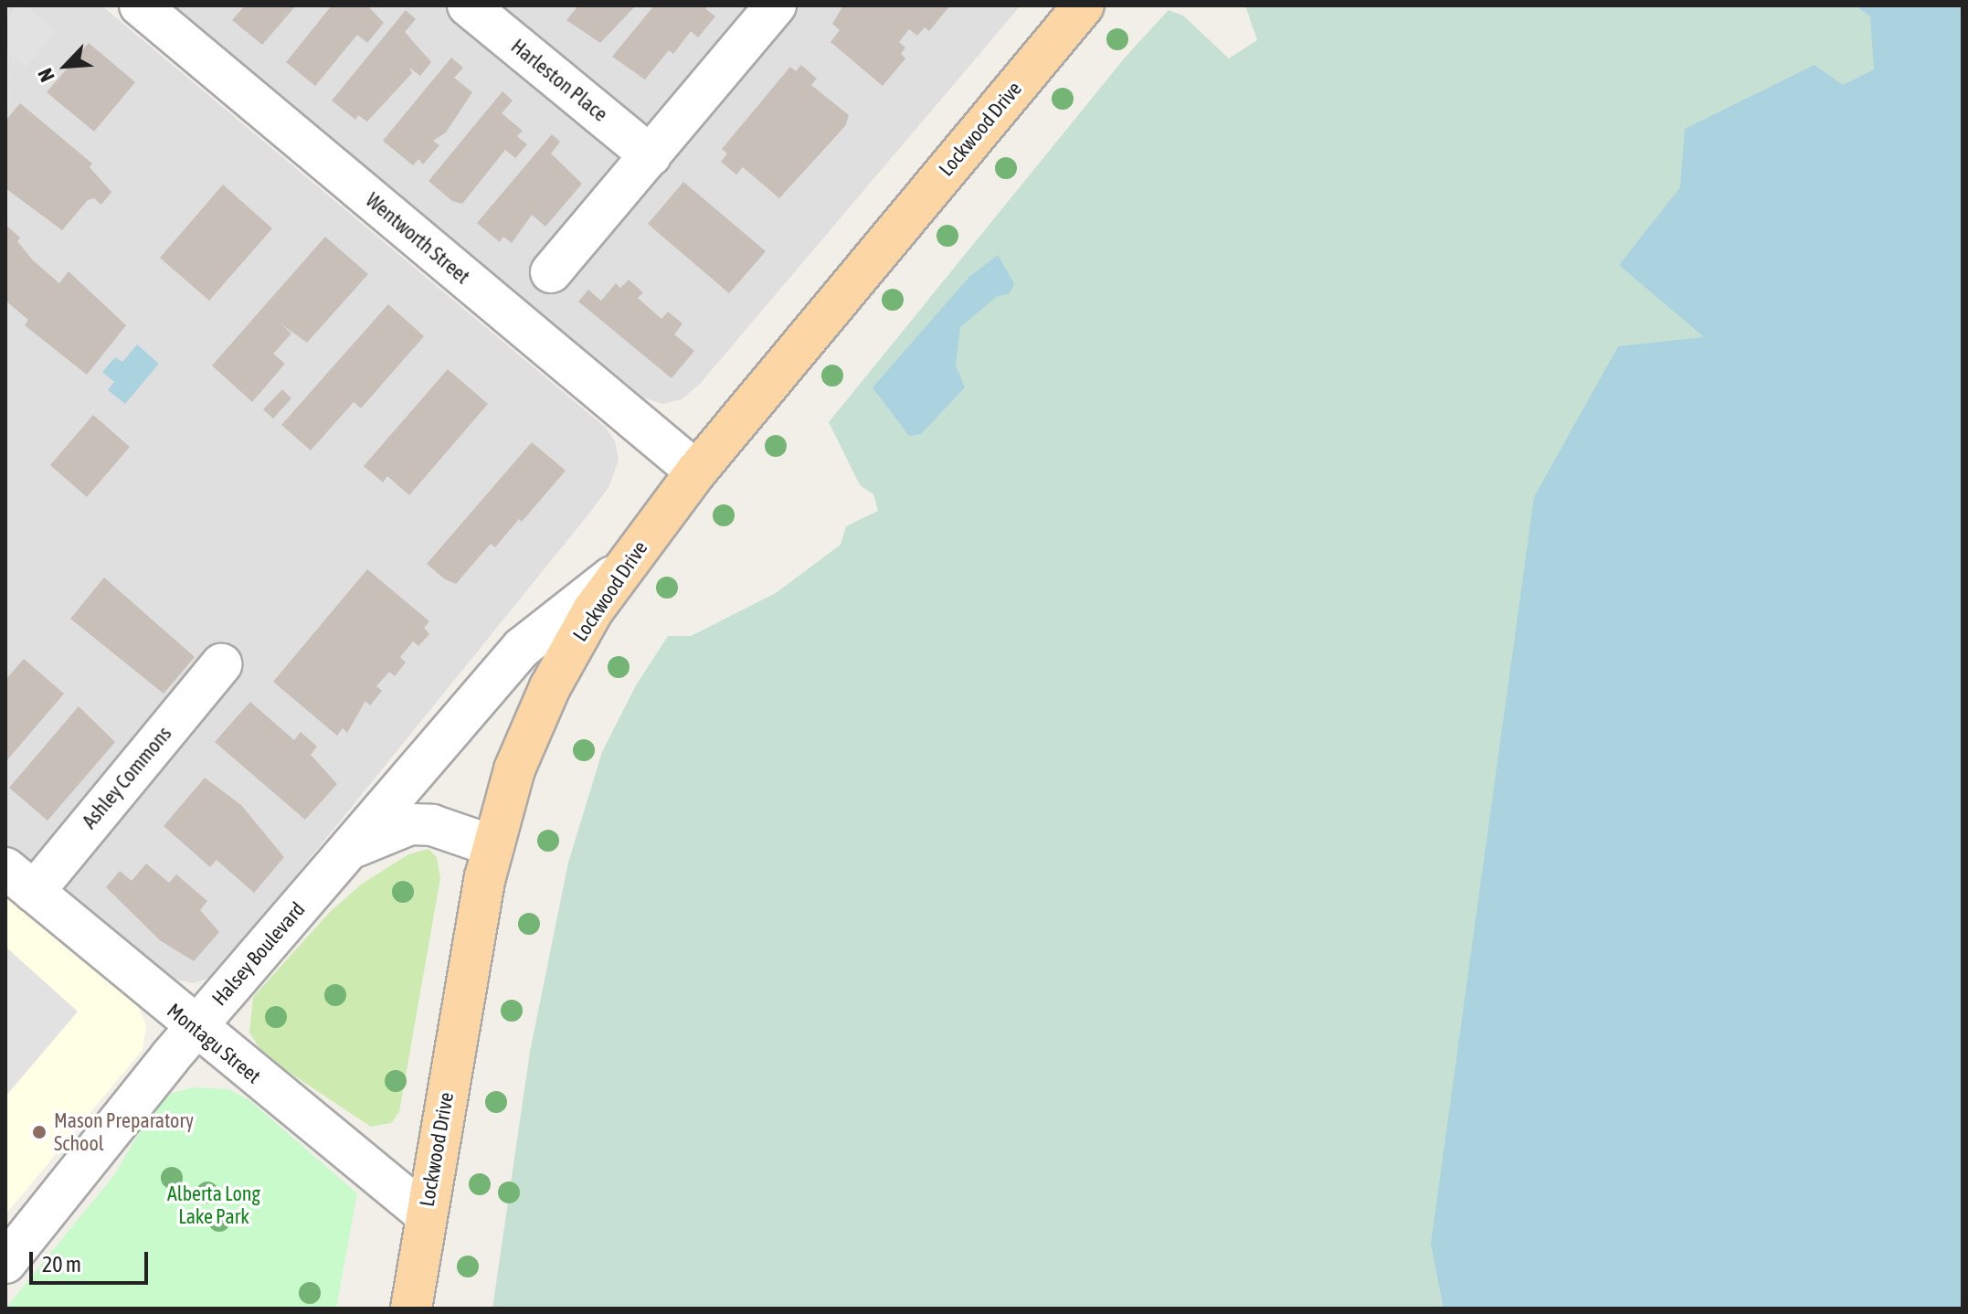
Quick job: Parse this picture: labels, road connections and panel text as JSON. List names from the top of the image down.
{
  "streets": {
    "main road": ["Lockwood Drive"],
    "street": [
      "Harleston Place",
      "Wentworth Street",
      "Ashley Commons",
      "Halsey Boulevard",
      "Montagu Street"
    ]
  },
  "crossings": [
    ["Lockwood Drive", "Wentworth Street"],
    ["Lockwood Drive", "Halsey Boulevard"],
    ["Lockwood Drive", "Montagu Street"],
    ["Ashley Commons", "Montagu Street"],
    ["Halsey Boulevard", "Montagu Street"]
  ],
  "parks": ["Alberta Long Lake Park"],
  "places": ["Mason Preparatory School"],
  "scale_bar": "20 m",
  "north": "bottom left"
}
